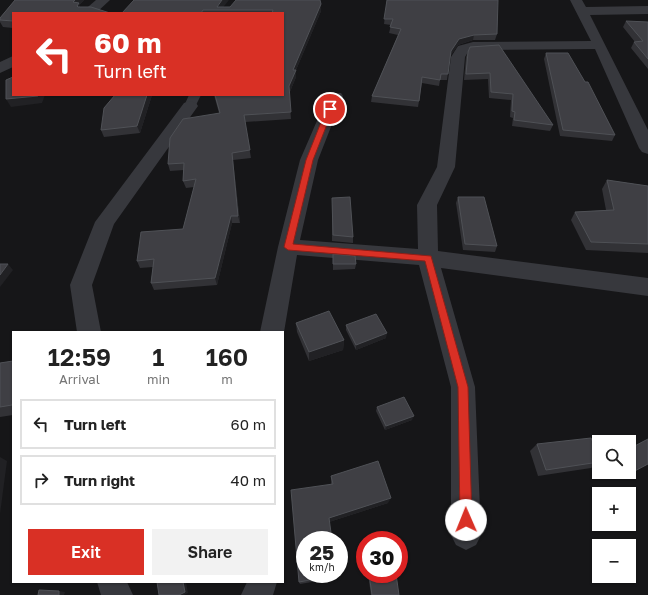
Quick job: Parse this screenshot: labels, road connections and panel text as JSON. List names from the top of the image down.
{
  "page": {
    "turn": ["60 m", "Turn left"],
    "eta": [
      "12:59",
      "Arrival",
      "1",
      "min",
      "160",
      "m"
    ],
    "list": [
      {
        "name": "Turn left",
        "value": "60 m"
      },
      {
        "name": "Turn right",
        "value": "40 m"
      }
    ],
    "map_buttons": ["+", "−"],
    "buttons": ["Exit", "Share"],
    "speed": "25 km/h",
    "limit": "30"
  }
}
